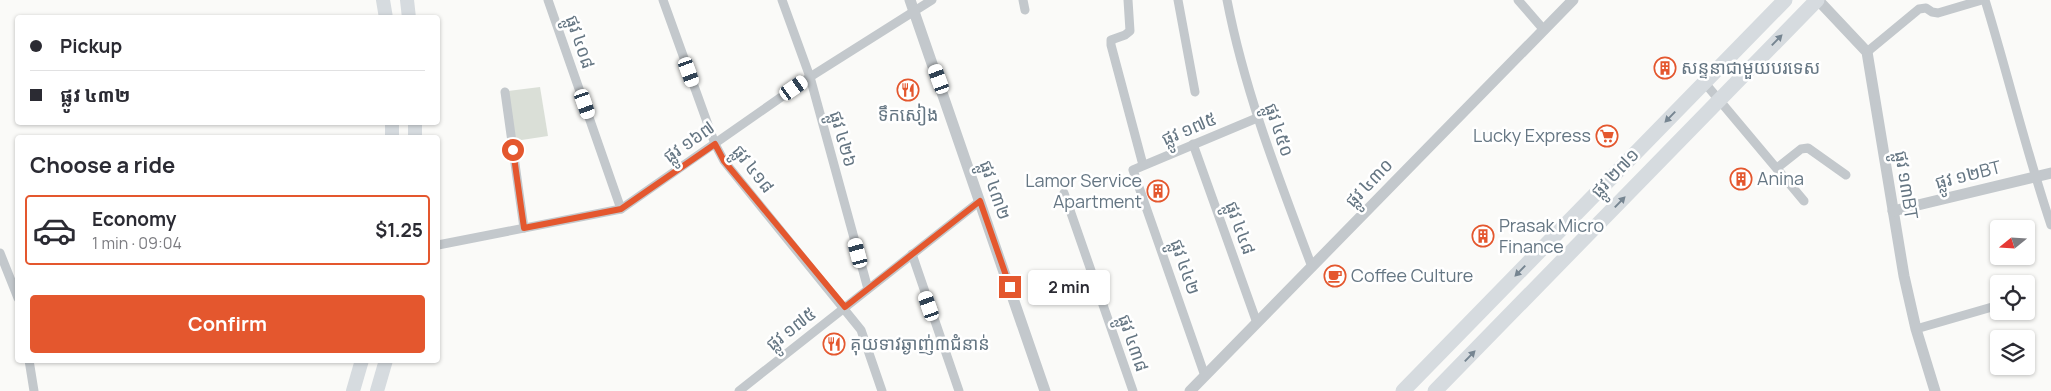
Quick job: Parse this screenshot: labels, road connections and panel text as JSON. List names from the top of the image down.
{
  "streets": {
    "main road": ["ផ្លូវ ២៧១"],
    "street": [
      "ផ្លូវ ៤០៨",
      "ផ្លូវ ១៧៥",
      "ផ្លូវ ៤៥០",
      "ផ្លូវ ៤២៦",
      "ផ្លូវ ១៦៧",
      "ផ្លូវ ៤១៨",
      "ផ្លូវ ១២BT",
      "ផ្លូវ ៤៣០",
      "ផ្លូវ ១៣BT",
      "ផ្លូវ ៤៣២",
      "ផ្លូវ ៤៤៨",
      "ផ្លូវ ៤៤២",
      "ផ្លូវ ៤៣៨"
    ]
  },
  "crossings": [
    ["ផ្លូវ ៤០៨", "ផ្លូវ ១៦៧"],
    ["ផ្លូវ ១៧៥", "ផ្លូវ ៤៥០"],
    ["ផ្លូវ ១៧៥", "ផ្លូវ ៤២៦"],
    ["ផ្លូវ ១៧៥", "ផ្លូវ ៤១៨"],
    ["ផ្លូវ ១៧៥", "ផ្លូវ ៤៣២"],
    ["ផ្លូវ ១៧៥", "ផ្លូវ ៤៤៨"],
    ["ផ្លូវ ១៧៥", "ផ្លូវ ៤៤២"],
    ["ផ្លូវ ៤៥០", "ផ្លូវ ៤៣០"],
    ["ផ្លូវ ៤២៦", "ផ្លូវ ១៦៧"],
    ["ផ្លូវ ១៦៧", "ផ្លូវ ៤១៨"],
    ["ផ្លូវ ១៦៧", "ផ្លូវ ៤៣២"],
    ["ផ្លូវ ១២BT", "ផ្លូវ ១៣BT"],
    ["ផ្លូវ ៤៣០", "ផ្លូវ ៤៤៨"],
    ["ផ្លូវ ៤៣០", "ផ្លូវ ៤៤២"]
  ],
  "places": {
    "building": [
      "សន្ទនាជាមួយបរទេស",
      "Anina",
      "Lamor Service Apartment",
      "Prasak Micro Finance"
    ],
    "restaurant": ["ទឹកសៀង", "គុយទាវឆ្ងាញ់៣ជំនាន់"],
    "supermarket": ["Lucky Express"],
    "cafe": ["Coffee Culture"]
  },
  "north": "left",
  "page": {
    "banner": ["Pickup", "ផ្លូវ ៤៣២"],
    "heading": "Choose a ride",
    "list": [
      {
        "name": "Economy",
        "note": "1 min · 09:04",
        "value": "$1.25"
      }
    ],
    "bubble": "2 min",
    "buttons": "Confirm"
  }
}
